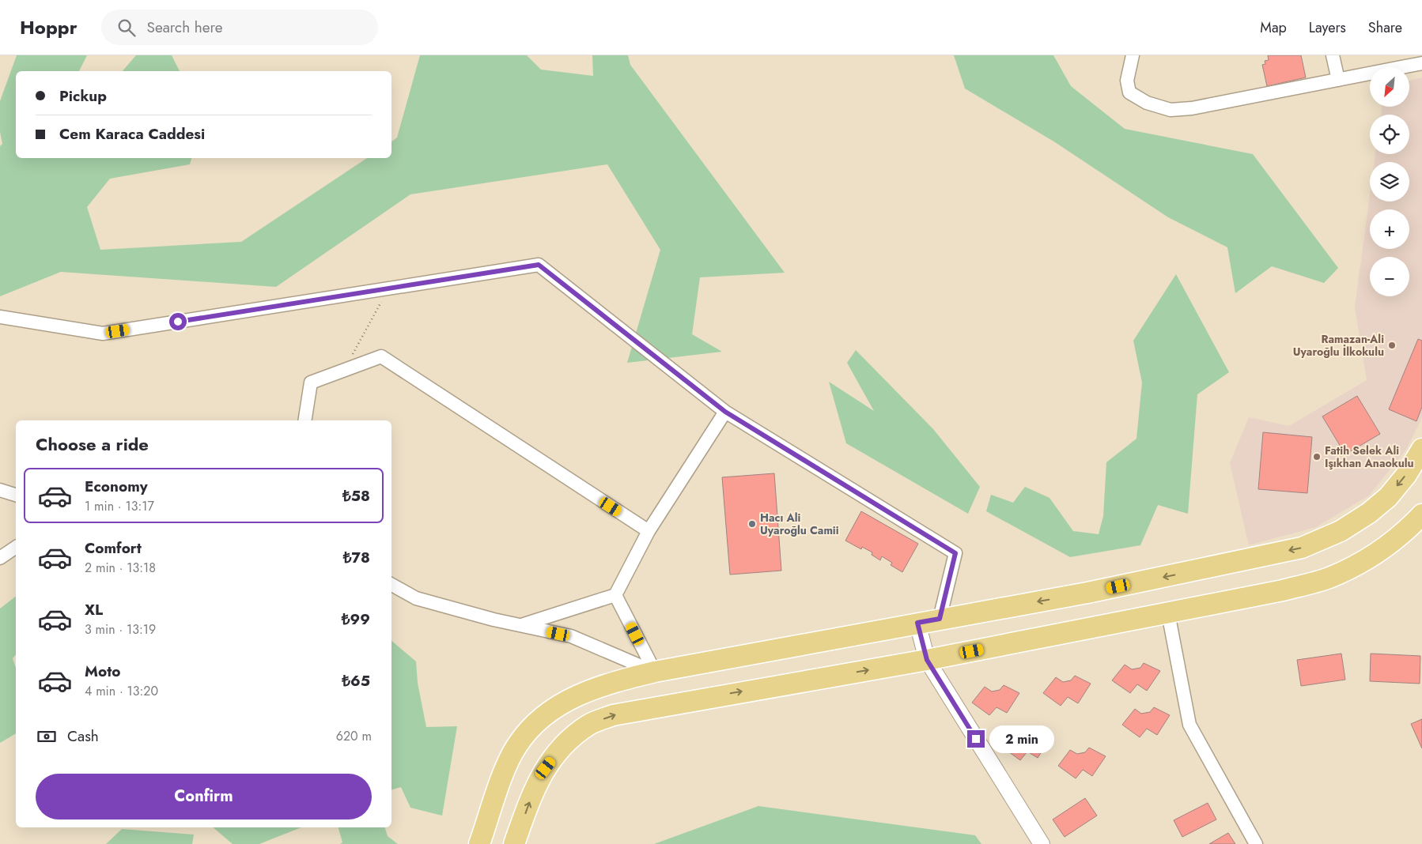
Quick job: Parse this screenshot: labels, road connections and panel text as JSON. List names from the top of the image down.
{
  "places": ["Ramazan-Ali Uyaroğlu İlkokulu", "Fatih Selek Ali Işıkhan Anaokulu", "Hacı Ali Uyaroğlu Camii"],
  "north": "bottom left",
  "page": {
    "header": "Hoppr",
    "search": "Search here",
    "nav": ["Map", "Layers", "Share"],
    "map_buttons": ["+", "−"],
    "banner": ["Pickup", "Cem Karaca Caddesi"],
    "heading": "Choose a ride",
    "list": [
      {
        "name": "Economy",
        "note": "1 min · 13:17",
        "value": "₺58"
      },
      {
        "name": "Comfort",
        "note": "2 min · 13:18",
        "value": "₺78"
      },
      {
        "name": "XL",
        "note": "3 min · 13:19",
        "value": "₺99"
      },
      {
        "name": "Moto",
        "note": "4 min · 13:20",
        "value": "₺65"
      }
    ],
    "pay": ["Cash", "620 m"],
    "bubble": "2 min",
    "buttons": "Confirm"
  }
}
